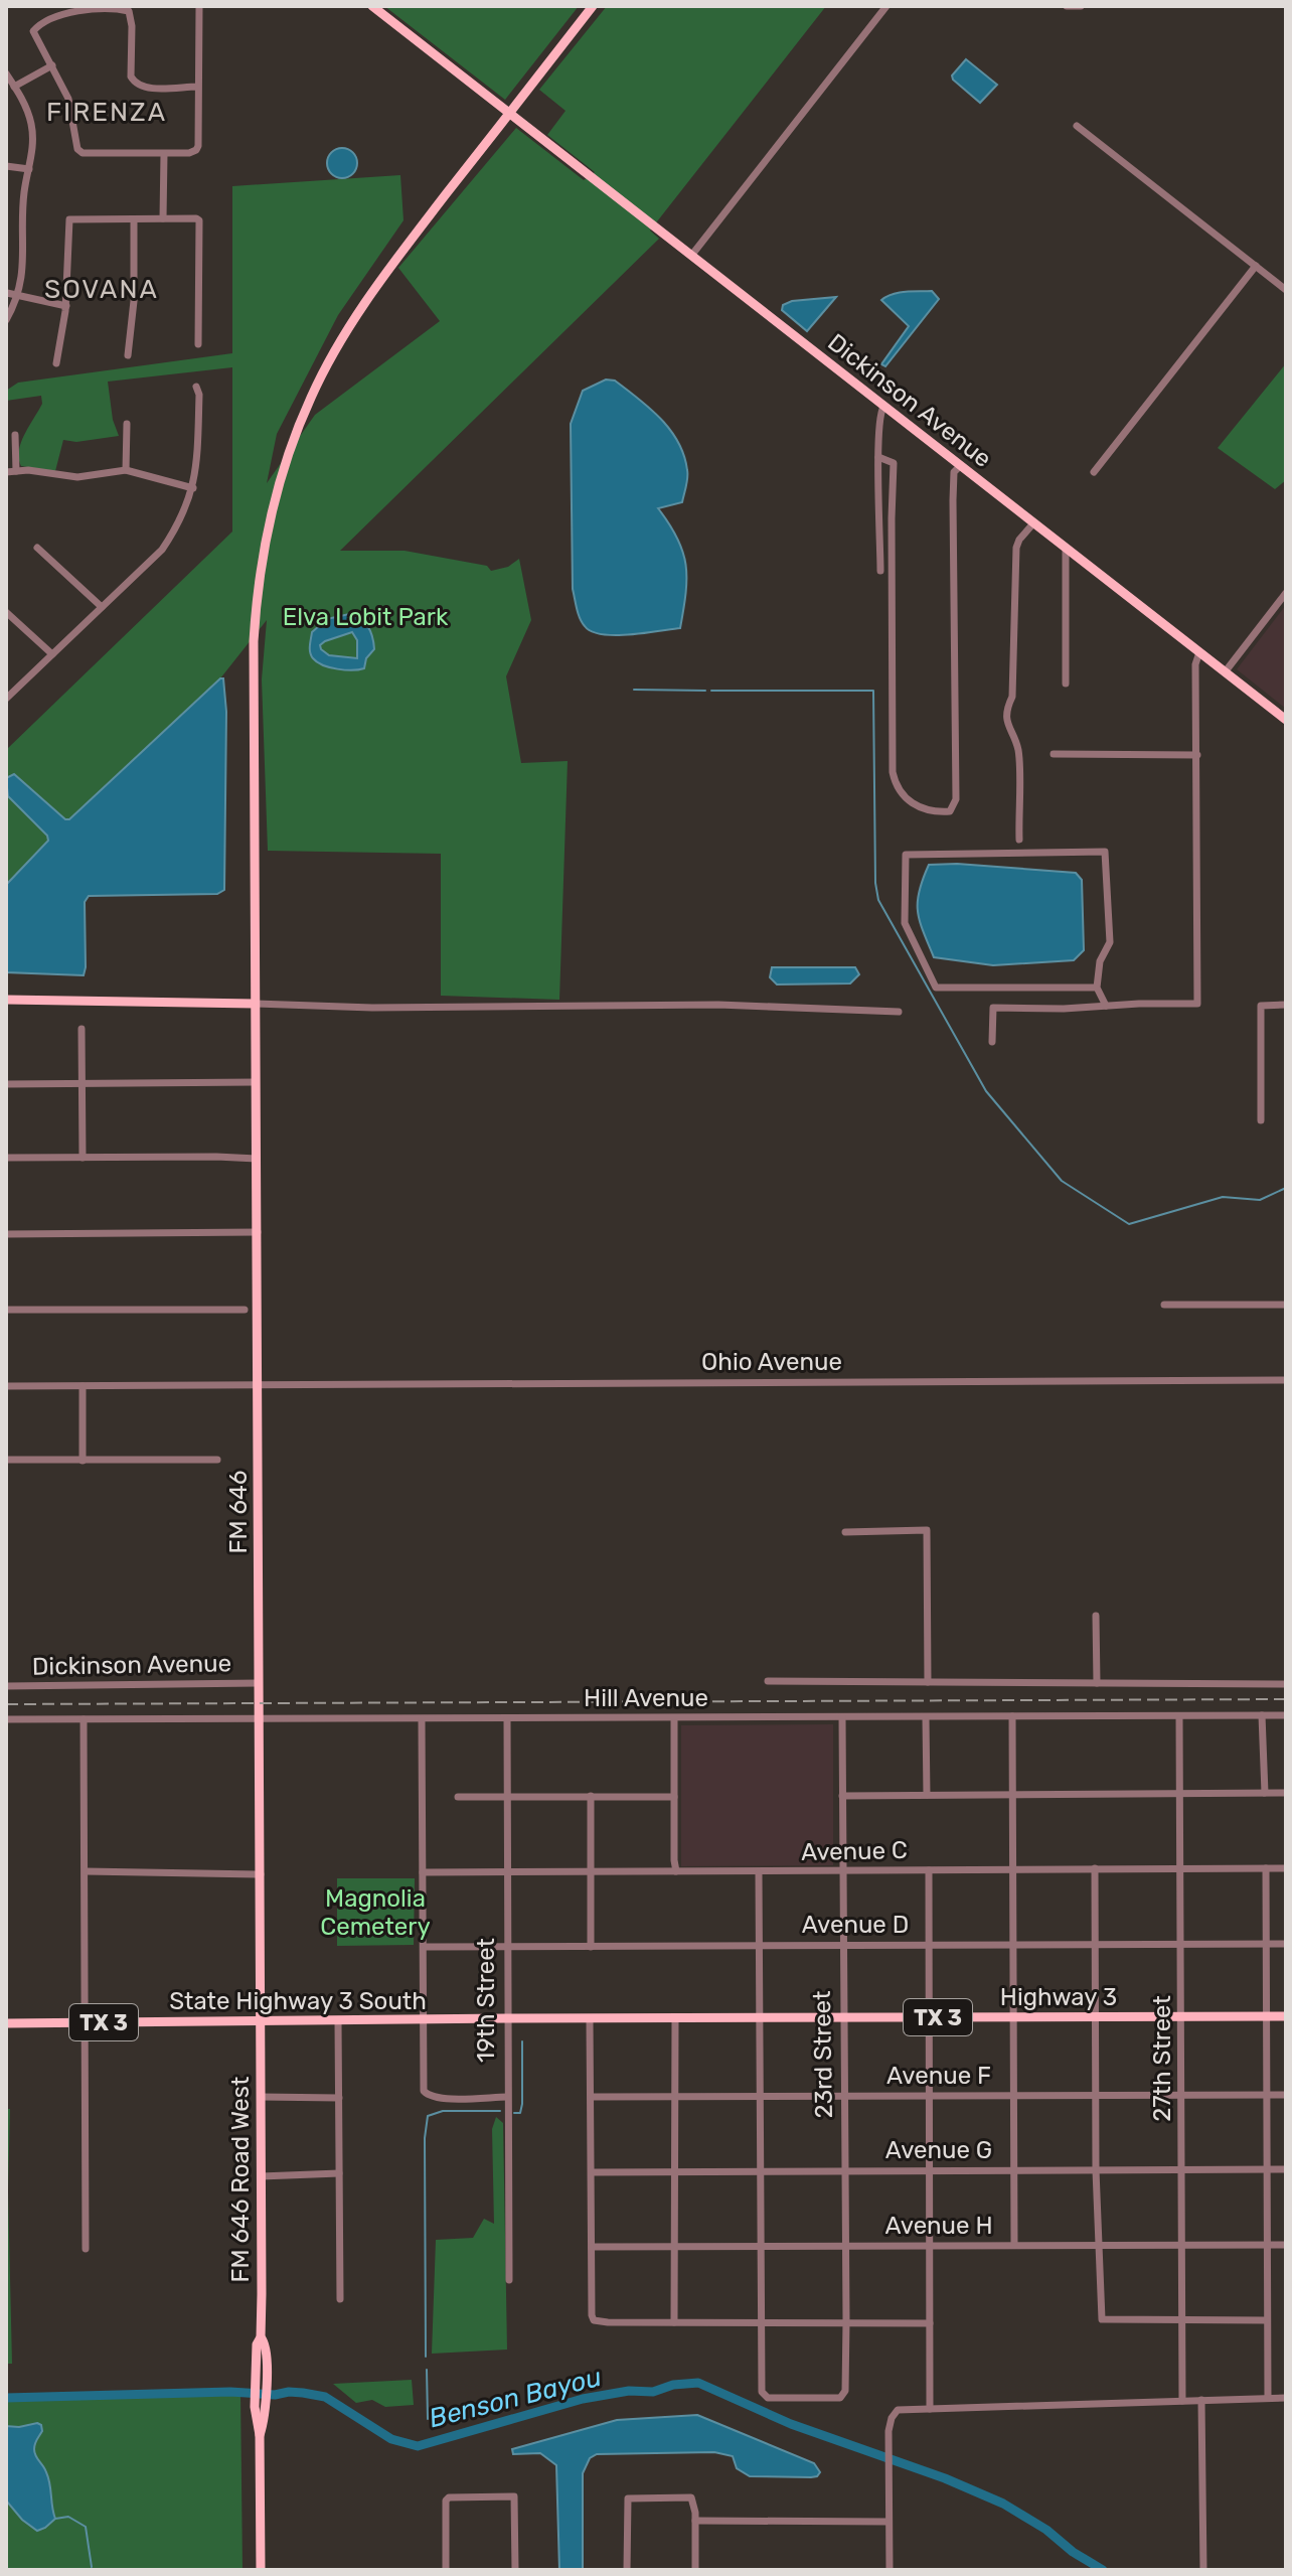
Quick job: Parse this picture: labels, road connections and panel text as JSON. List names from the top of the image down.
{
  "streets": {
    "main road": [
      "Dickinson Avenue",
      "FM 646",
      "Highway 3",
      "State Highway 3 South",
      "TX 3",
      "FM 646 Road West"
    ],
    "street": [
      "Ohio Avenue",
      "Hill Avenue",
      "Avenue C",
      "Avenue D",
      "19th Street",
      "23rd Street",
      "27th Street",
      "Avenue F",
      "Avenue G",
      "Avenue H"
    ]
  },
  "crossings": [
    ["Dickinson Avenue", "FM 646"],
    ["Ohio Avenue", "FM 646"],
    ["FM 646", "Hill Avenue"],
    ["FM 646", "State Highway 3 South"],
    ["FM 646", "FM 646 Road West"],
    ["Hill Avenue", "19th Street"],
    ["Hill Avenue", "23rd Street"],
    ["Hill Avenue", "27th Street"],
    ["Avenue C", "19th Street"],
    ["Avenue C", "23rd Street"],
    ["Avenue C", "27th Street"],
    ["Avenue D", "19th Street"],
    ["Avenue D", "23rd Street"],
    ["Avenue D", "27th Street"],
    ["Highway 3", "State Highway 3 South"],
    ["Highway 3", "23rd Street"],
    ["Highway 3", "27th Street"],
    ["19th Street", "State Highway 3 South"],
    ["State Highway 3 South", "FM 646 Road West"],
    ["23rd Street", "Avenue F"],
    ["23rd Street", "Avenue G"],
    ["23rd Street", "Avenue H"],
    ["27th Street", "Avenue F"],
    ["27th Street", "Avenue G"],
    ["27th Street", "Avenue H"]
  ],
  "districts": ["FIRENZA", "SOVANA"],
  "water": ["Benson Bayou"],
  "parks": ["Elva Lobit Park", "Magnolia Cemetery"]
}
